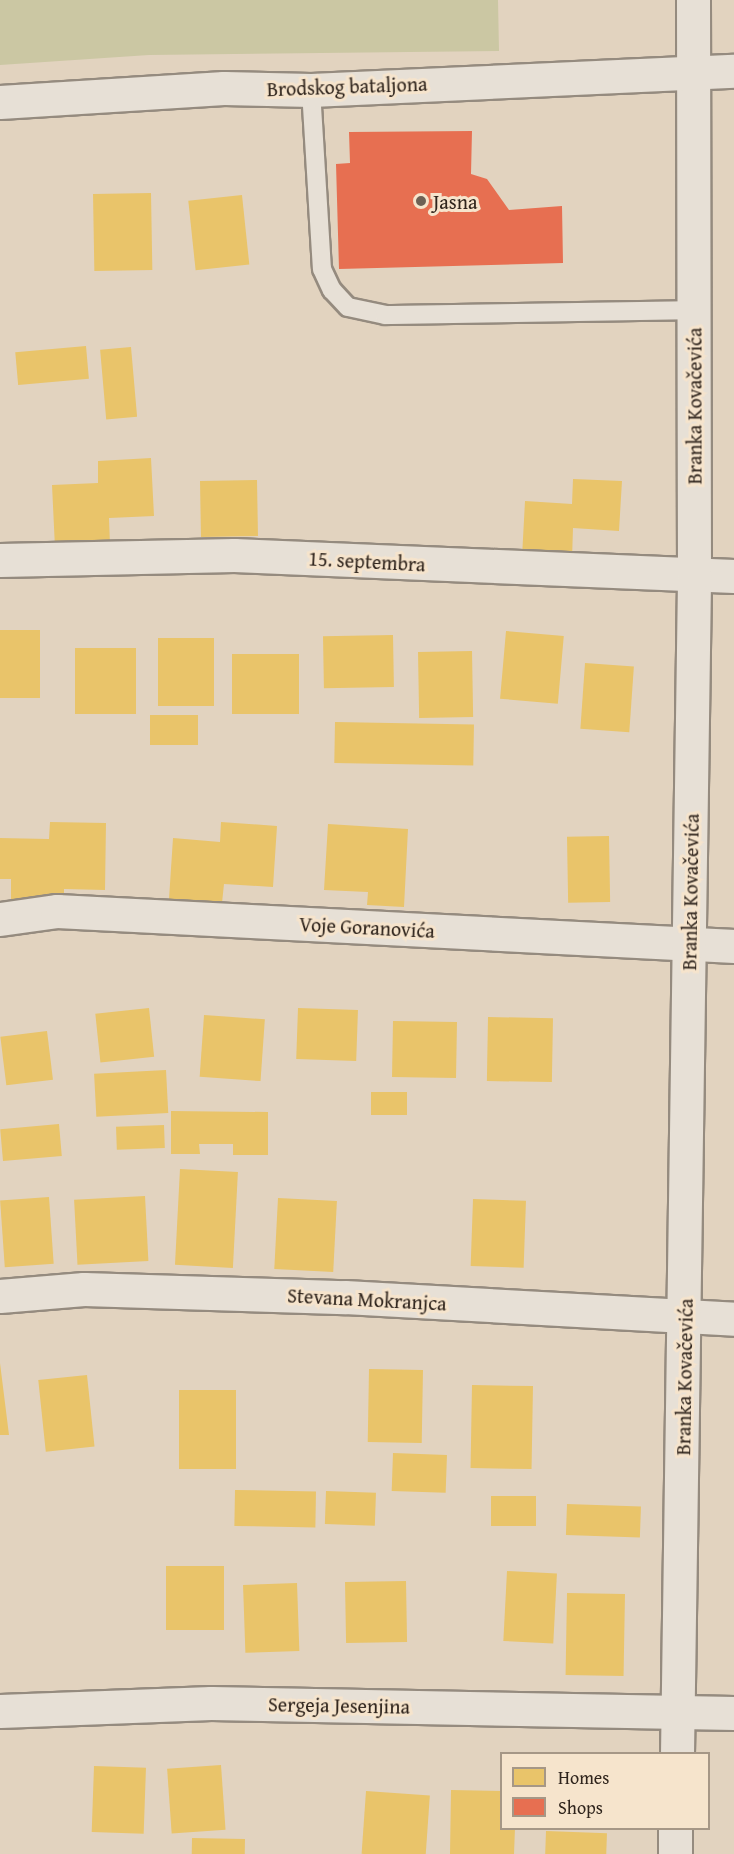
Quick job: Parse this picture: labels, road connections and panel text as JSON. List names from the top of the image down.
{
  "streets": {
    "street": [
      "Brodskog bataljona",
      "Branka Kovačevića",
      "15. septembra",
      "Voje Goranovića",
      "Stevana Mokranjca",
      "Sergeja Jesenjina"
    ]
  },
  "crossings": [
    ["Brodskog bataljona", "Branka Kovačevića"],
    ["Branka Kovačevića", "15. septembra"],
    ["Branka Kovačevića", "Voje Goranovića"],
    ["Branka Kovačevića", "Stevana Mokranjca"],
    ["Branka Kovačevića", "Sergeja Jesenjina"]
  ],
  "places": ["Jasna"],
  "legend": ["Homes", "Shops"]
}
